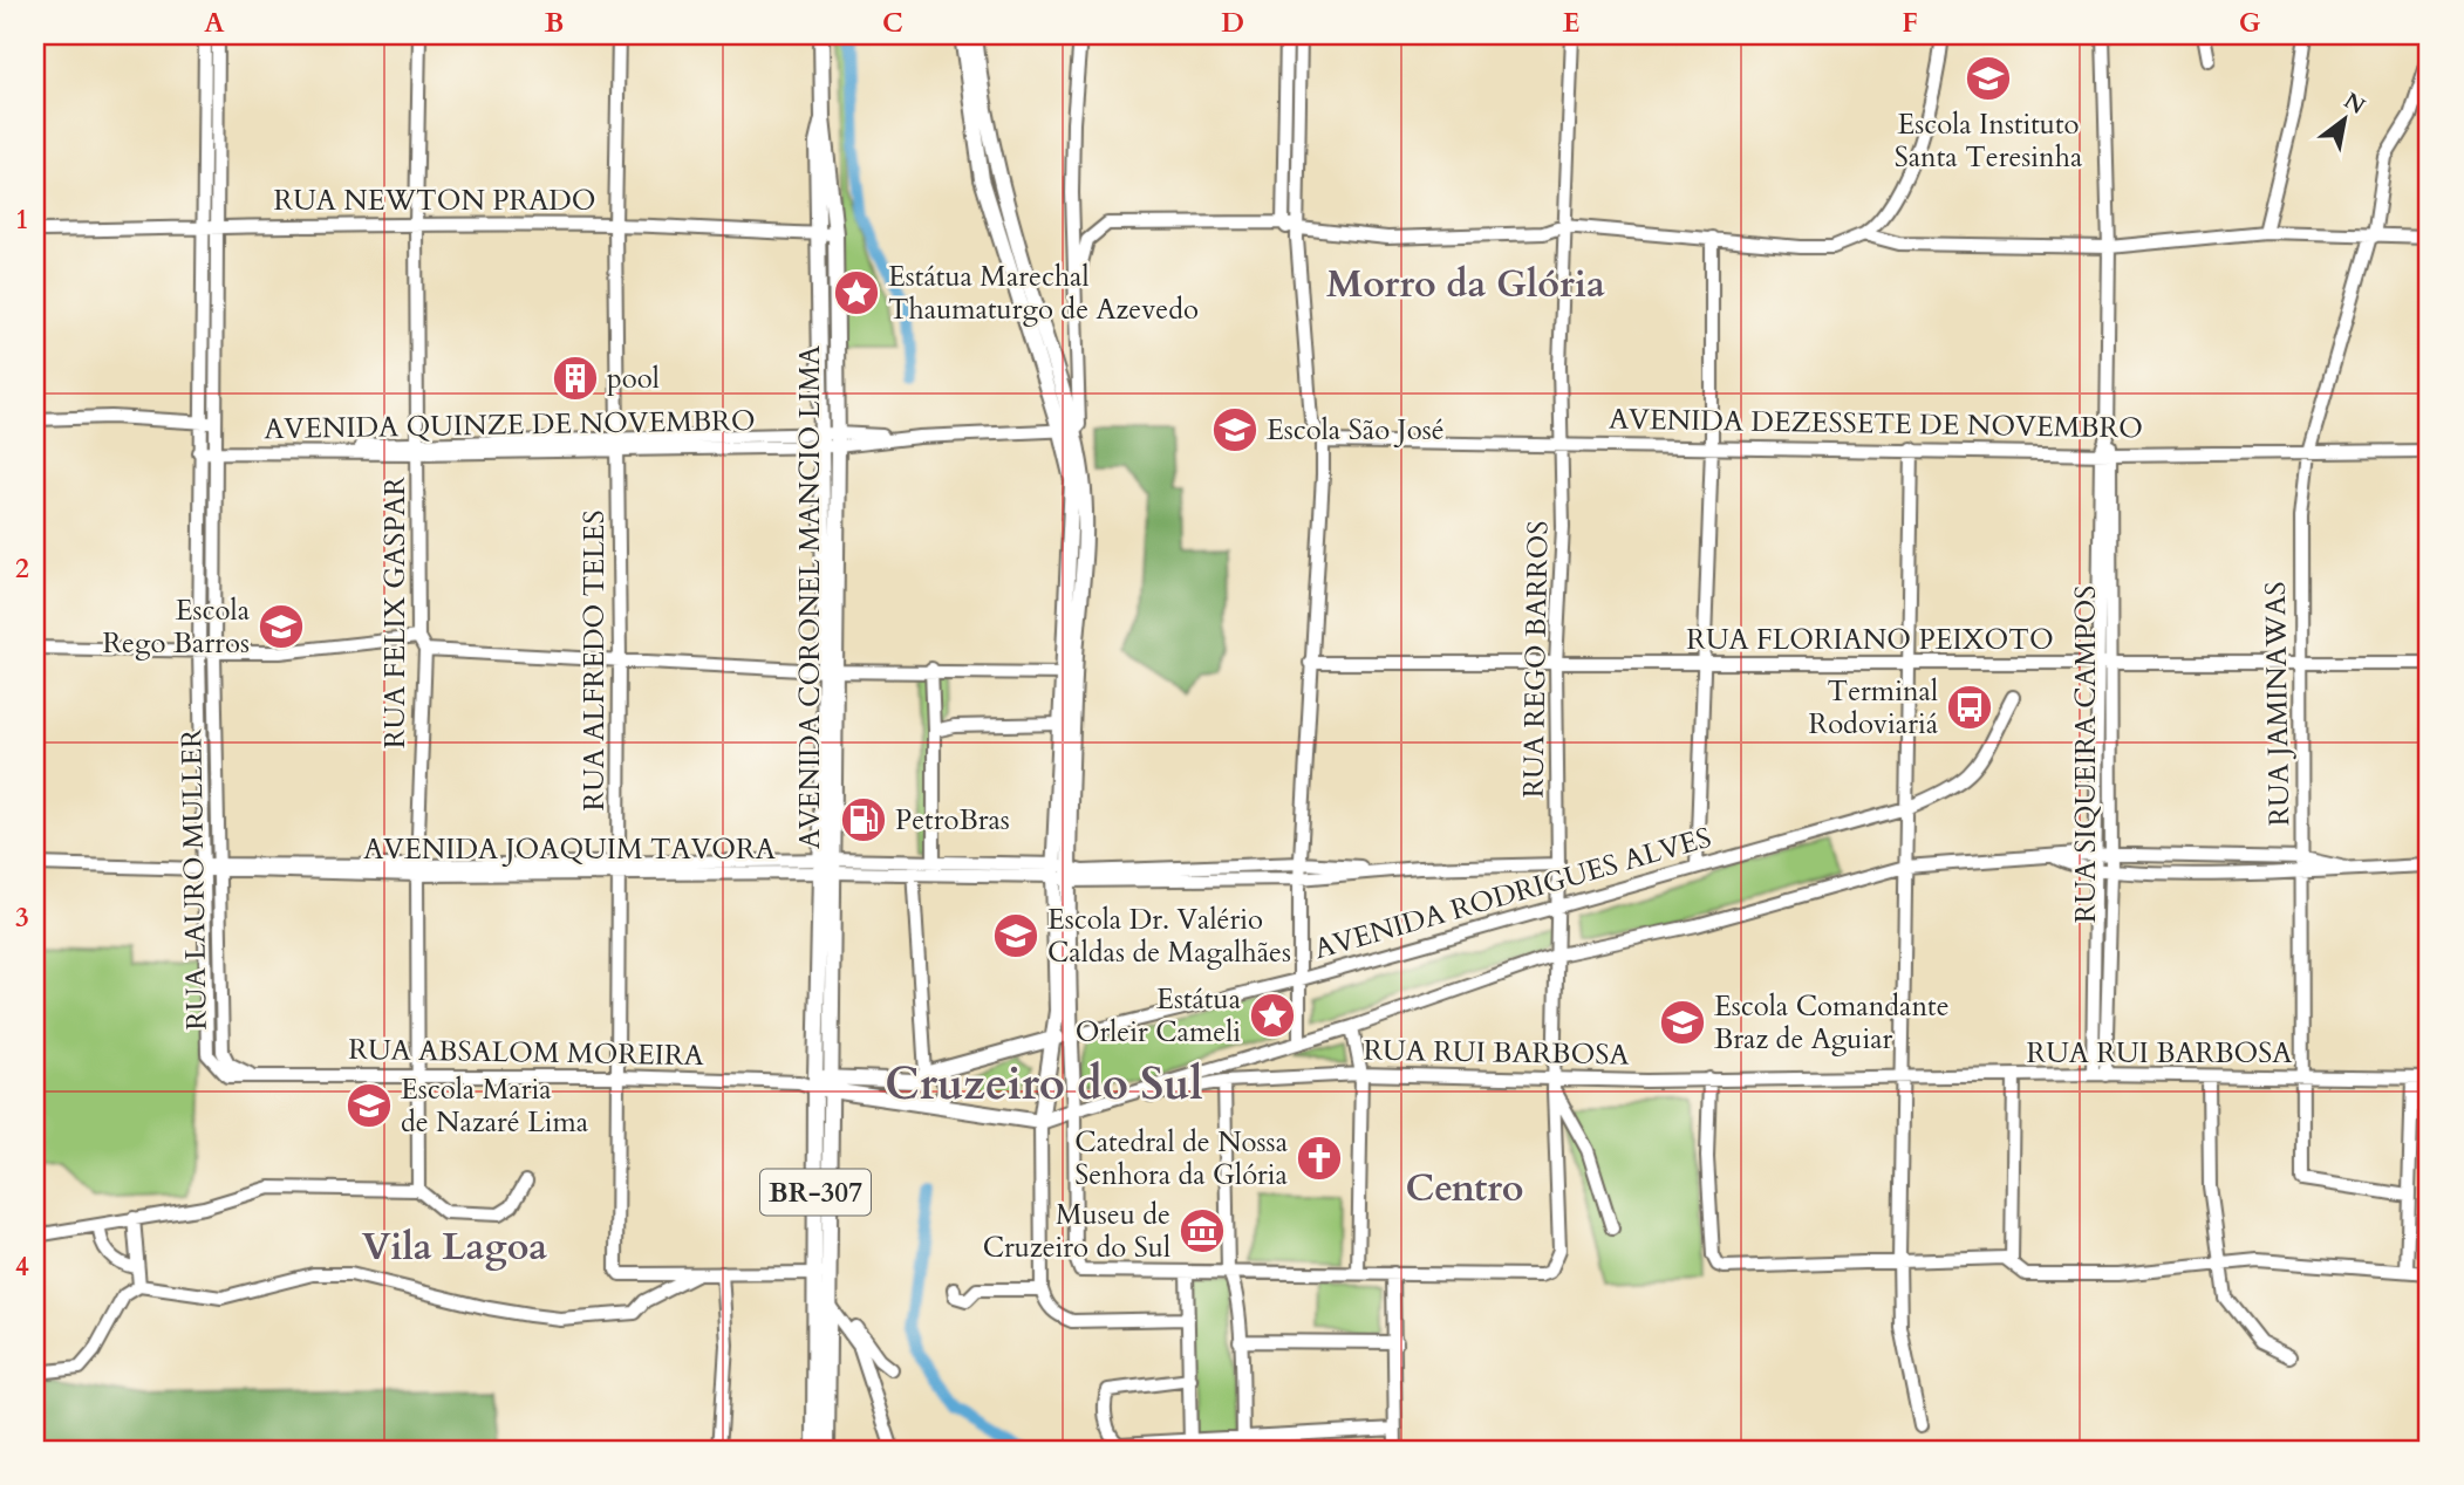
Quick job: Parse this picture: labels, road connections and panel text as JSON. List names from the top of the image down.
{
  "streets": {
    "main road": ["AVENIDA CORONEL MANCIO LIMA", "AVENIDA RODRIGUES ALVES", "BR-307"],
    "street": [
      "RUA NEWTON PRADO",
      "AVENIDA DEZESSETE DE NOVEMBRO",
      "AVENIDA QUINZE DE NOVEMBRO",
      "RUA FELIX GASPAR",
      "RUA FLORIANO PEIXOTO",
      "RUA REGO BARROS",
      "RUA ALFREDO TELES",
      "RUA JAMINAWAS",
      "RUA SIQUEIRA CAMPOS",
      "AVENIDA JOAQUIM TAVORA",
      "RUA LAURO MULLER",
      "RUA ABSALOM MOREIRA",
      "RUA RUI BARBOSA"
    ]
  },
  "crossings": [
    ["RUA NEWTON PRADO", "AVENIDA CORONEL MANCIO LIMA"],
    ["RUA NEWTON PRADO", "RUA FELIX GASPAR"],
    ["RUA NEWTON PRADO", "RUA ALFREDO TELES"],
    ["RUA NEWTON PRADO", "RUA LAURO MULLER"],
    ["AVENIDA DEZESSETE DE NOVEMBRO", "RUA REGO BARROS"],
    ["AVENIDA DEZESSETE DE NOVEMBRO", "RUA JAMINAWAS"],
    ["AVENIDA DEZESSETE DE NOVEMBRO", "RUA SIQUEIRA CAMPOS"],
    ["AVENIDA QUINZE DE NOVEMBRO", "AVENIDA CORONEL MANCIO LIMA"],
    ["AVENIDA QUINZE DE NOVEMBRO", "RUA FELIX GASPAR"],
    ["AVENIDA QUINZE DE NOVEMBRO", "RUA ALFREDO TELES"],
    ["AVENIDA QUINZE DE NOVEMBRO", "RUA LAURO MULLER"],
    ["AVENIDA CORONEL MANCIO LIMA", "AVENIDA JOAQUIM TAVORA"],
    ["AVENIDA CORONEL MANCIO LIMA", "AVENIDA RODRIGUES ALVES"],
    ["AVENIDA CORONEL MANCIO LIMA", "RUA ABSALOM MOREIRA"],
    ["AVENIDA CORONEL MANCIO LIMA", "BR-307"],
    ["RUA FELIX GASPAR", "AVENIDA JOAQUIM TAVORA"],
    ["RUA FELIX GASPAR", "RUA ABSALOM MOREIRA"],
    ["RUA FLORIANO PEIXOTO", "RUA REGO BARROS"],
    ["RUA FLORIANO PEIXOTO", "RUA JAMINAWAS"],
    ["RUA FLORIANO PEIXOTO", "RUA SIQUEIRA CAMPOS"],
    ["RUA REGO BARROS", "AVENIDA RODRIGUES ALVES"],
    ["RUA REGO BARROS", "RUA RUI BARBOSA"],
    ["RUA ALFREDO TELES", "AVENIDA JOAQUIM TAVORA"],
    ["RUA ALFREDO TELES", "RUA ABSALOM MOREIRA"],
    ["RUA JAMINAWAS", "RUA RUI BARBOSA"],
    ["RUA SIQUEIRA CAMPOS", "RUA RUI BARBOSA"],
    ["AVENIDA JOAQUIM TAVORA", "RUA LAURO MULLER"],
    ["RUA LAURO MULLER", "RUA ABSALOM MOREIRA"],
    ["AVENIDA RODRIGUES ALVES", "RUA ABSALOM MOREIRA"],
    ["AVENIDA RODRIGUES ALVES", "RUA RUI BARBOSA"],
    ["AVENIDA RODRIGUES ALVES", "BR-307"],
    ["RUA ABSALOM MOREIRA", "BR-307"]
  ],
  "districts": [
    "Morro da Glória",
    "Cruzeiro do Sul",
    "Centro",
    "Vila Lagoa"
  ],
  "places": {
    "school or university": [
      "Escola Instituto Santa Teresinha",
      "Escola São José",
      "Escola Rego Barros",
      "Escola Dr. Valério Caldas de Magalhães",
      "Escola Comandante Braz de Aguiar",
      "Escola Maria de Nazaré Lima"
    ],
    "place": ["Estátua Marechal Thaumaturgo de Azevedo", "Estátua Orleir Cameli"],
    "building": ["pool"],
    "bus stop": ["Terminal Rodoviariá"],
    "fuel station": ["PetroBras"],
    "church": ["Catedral de Nossa Senhora da Glória"],
    "museum": ["Museu de Cruzeiro do Sul"]
  },
  "north": "top right",
  "grid": {
    "columns": [
      "A",
      "B",
      "C",
      "D",
      "E",
      "F",
      "G"
    ],
    "rows": [
      "1",
      "2",
      "3",
      "4"
    ]
  }
}
